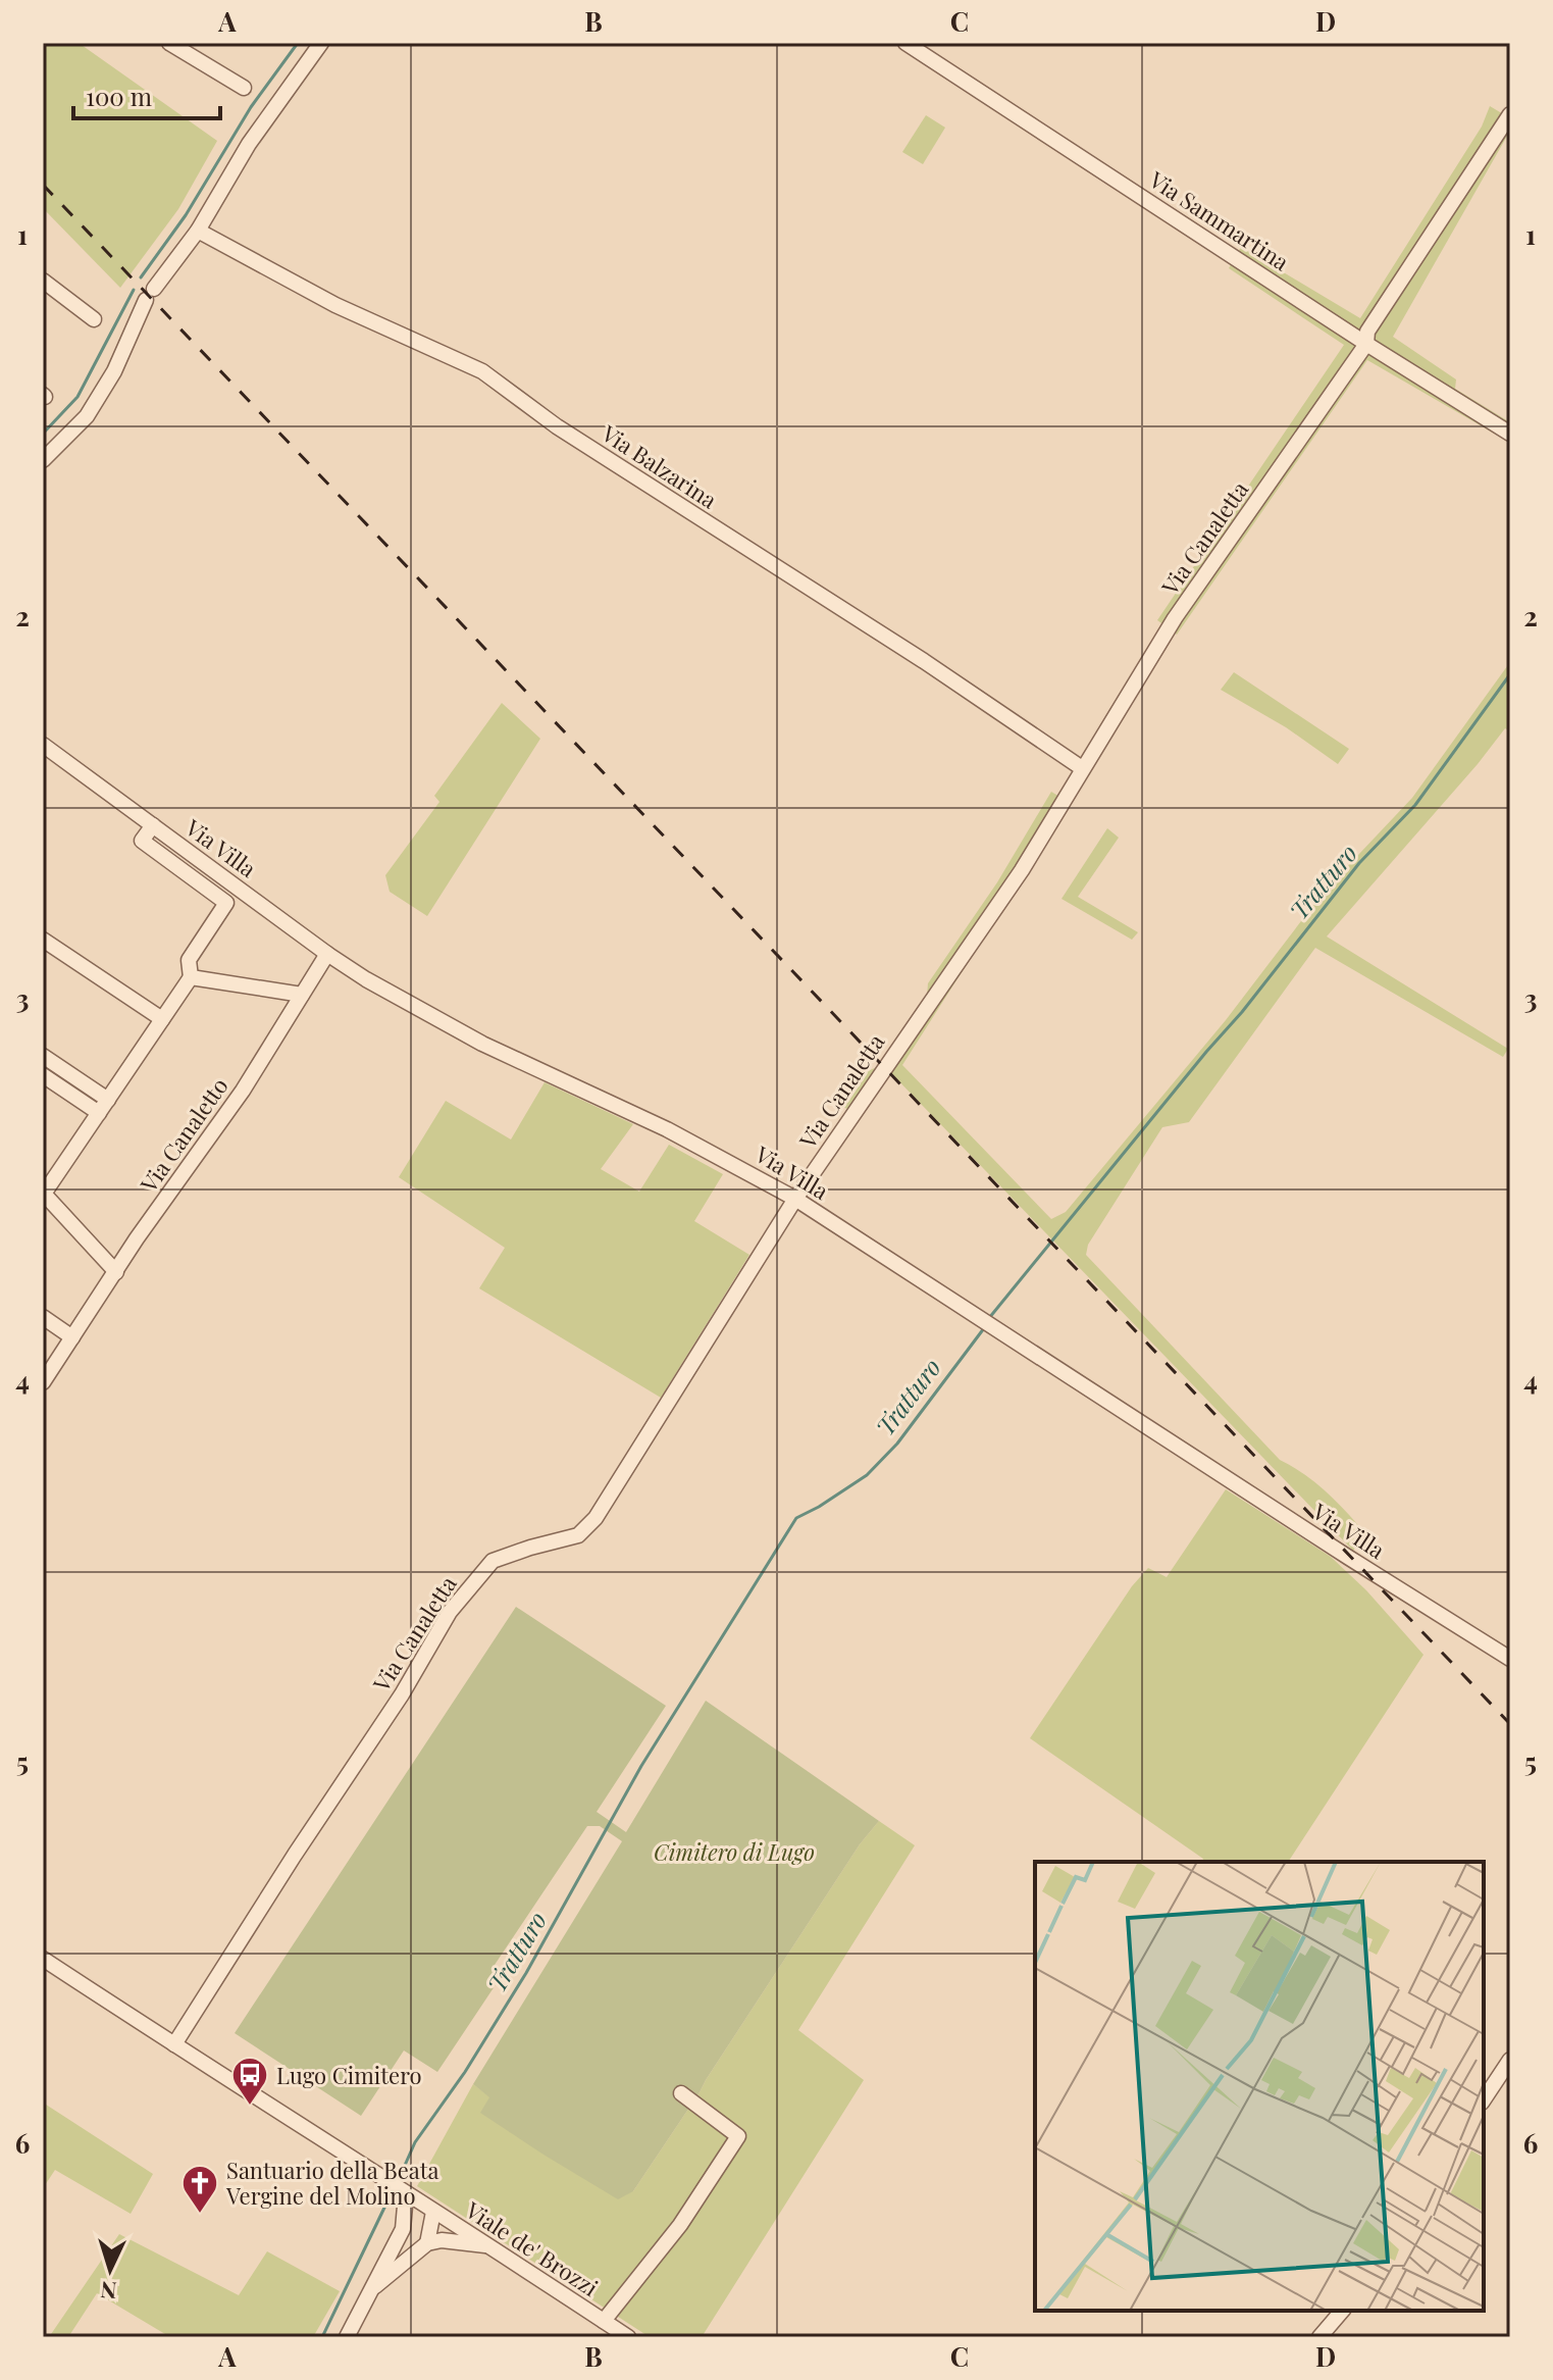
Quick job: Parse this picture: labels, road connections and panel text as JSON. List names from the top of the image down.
{
  "streets": {
    "street": [
      "Via Sammartina",
      "Via Balzarina",
      "Via Canaletta",
      "Via Villa",
      "Via Canaletto",
      "Viale de' Brozzi"
    ]
  },
  "crossings": [
    ["Via Sammartina", "Via Canaletta"],
    ["Via Balzarina", "Via Canaletta"],
    ["Via Canaletta", "Via Villa"],
    ["Via Canaletta", "Viale de' Brozzi"],
    ["Via Villa", "Via Canaletto"]
  ],
  "water": ["Tratturo"],
  "parks": ["Cimitero di Lugo"],
  "places": {
    "bus stop": ["Lugo Cimitero"],
    "church": ["Santuario della Beata Vergine del Molino"]
  },
  "scale_bar": "100 m",
  "north": "bottom",
  "grid": {
    "columns": [
      "A",
      "B",
      "C",
      "D"
    ],
    "rows": [
      "1",
      "2",
      "3",
      "4",
      "5",
      "6"
    ]
  }
}
